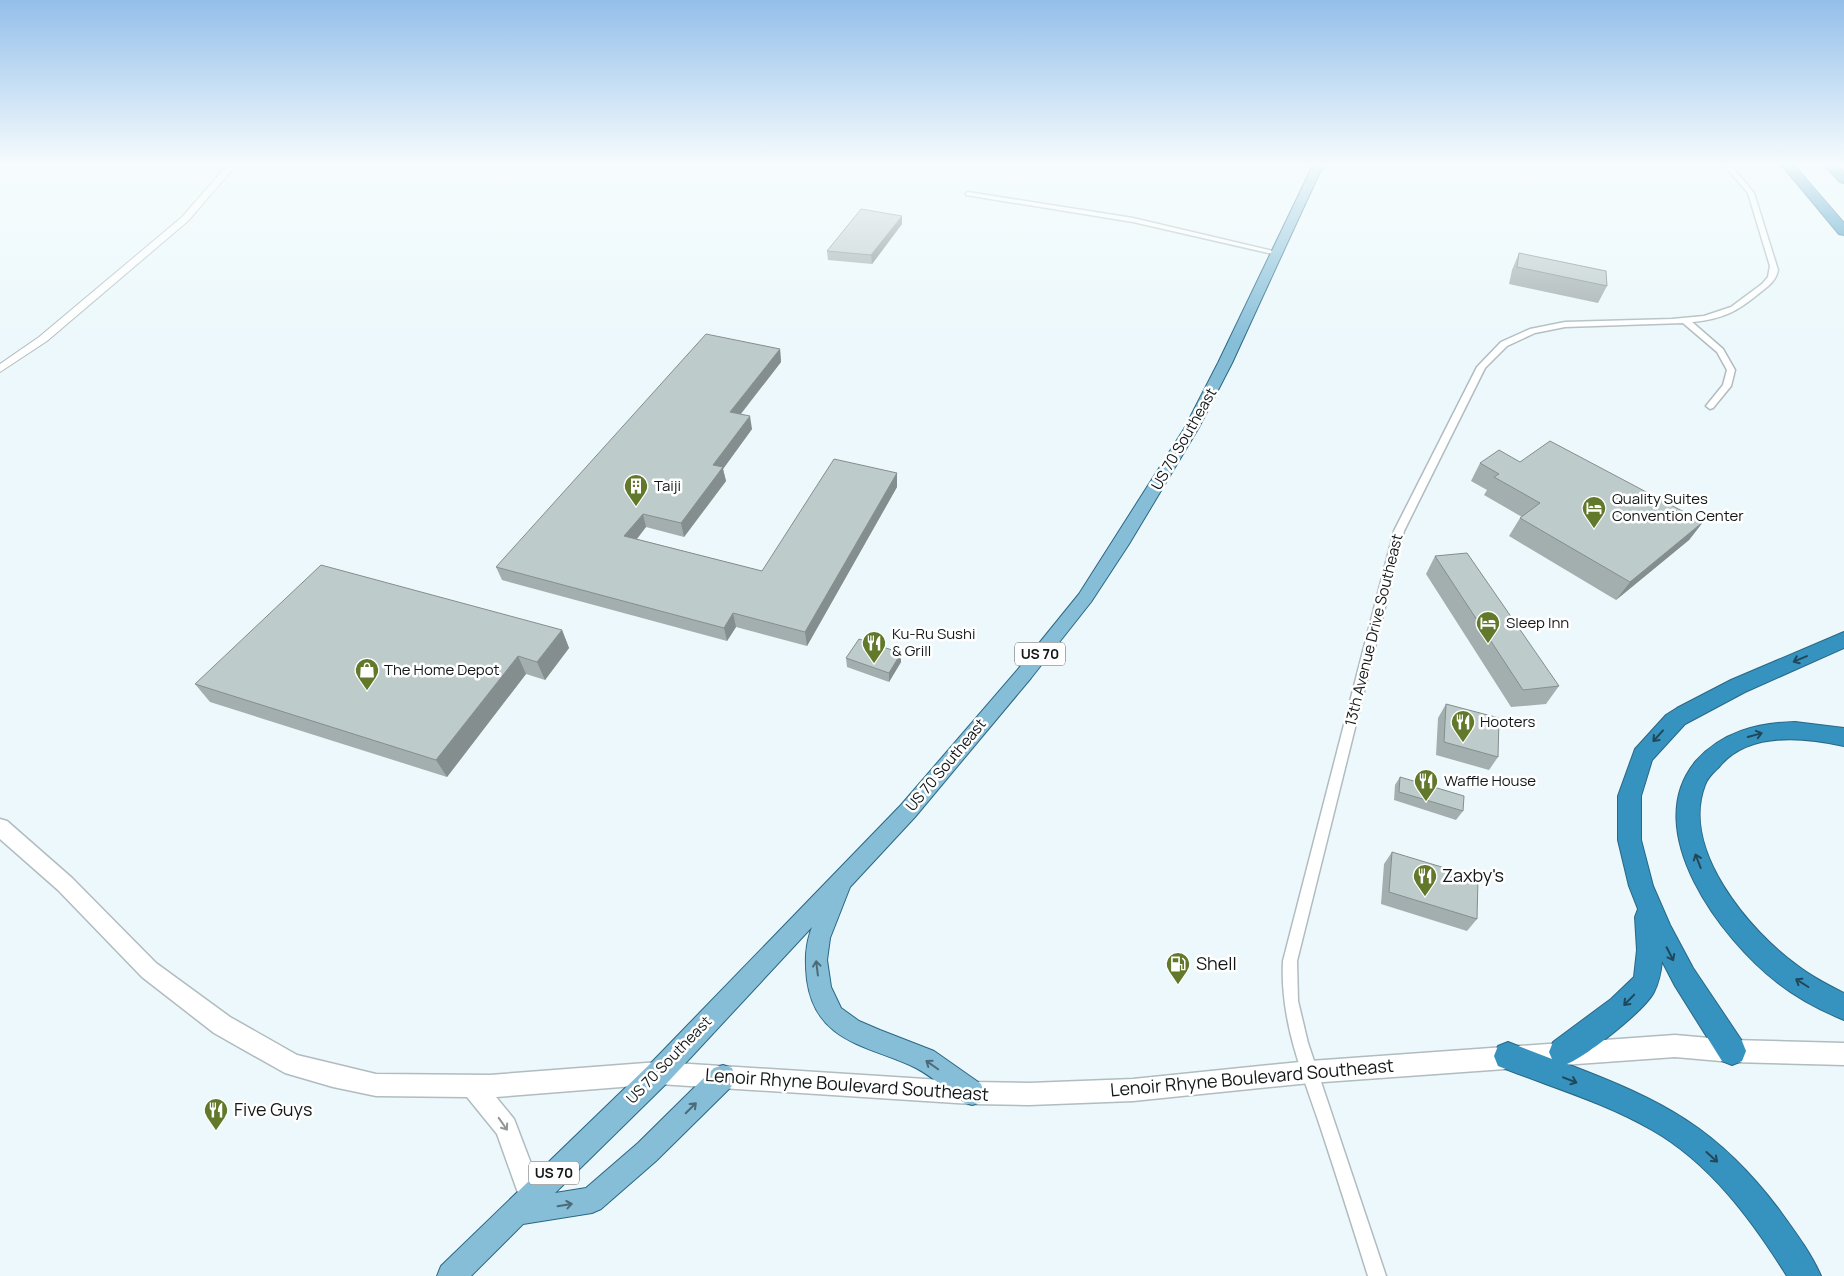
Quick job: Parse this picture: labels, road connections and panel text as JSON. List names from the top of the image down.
{
  "streets": {
    "main road": ["US 70 Southeast", "US 70", "Lenoir Rhyne Boulevard Southeast"],
    "street": ["13th Avenue Drive Southeast"]
  },
  "crossings": [
    ["US 70 Southeast", "Lenoir Rhyne Boulevard Southeast"],
    ["13th Avenue Drive Southeast", "Lenoir Rhyne Boulevard Southeast"]
  ],
  "places": {
    "building": ["Taiji"],
    "hotel": ["Quality Suites Convention Center", "Sleep Inn"],
    "restaurant": [
      "Ku-Ru Sushi & Grill",
      "Hooters",
      "Waffle House",
      "Zaxby's",
      "Five Guys"
    ],
    "shop": ["The Home Depot"],
    "fuel station": ["Shell"]
  }
}
